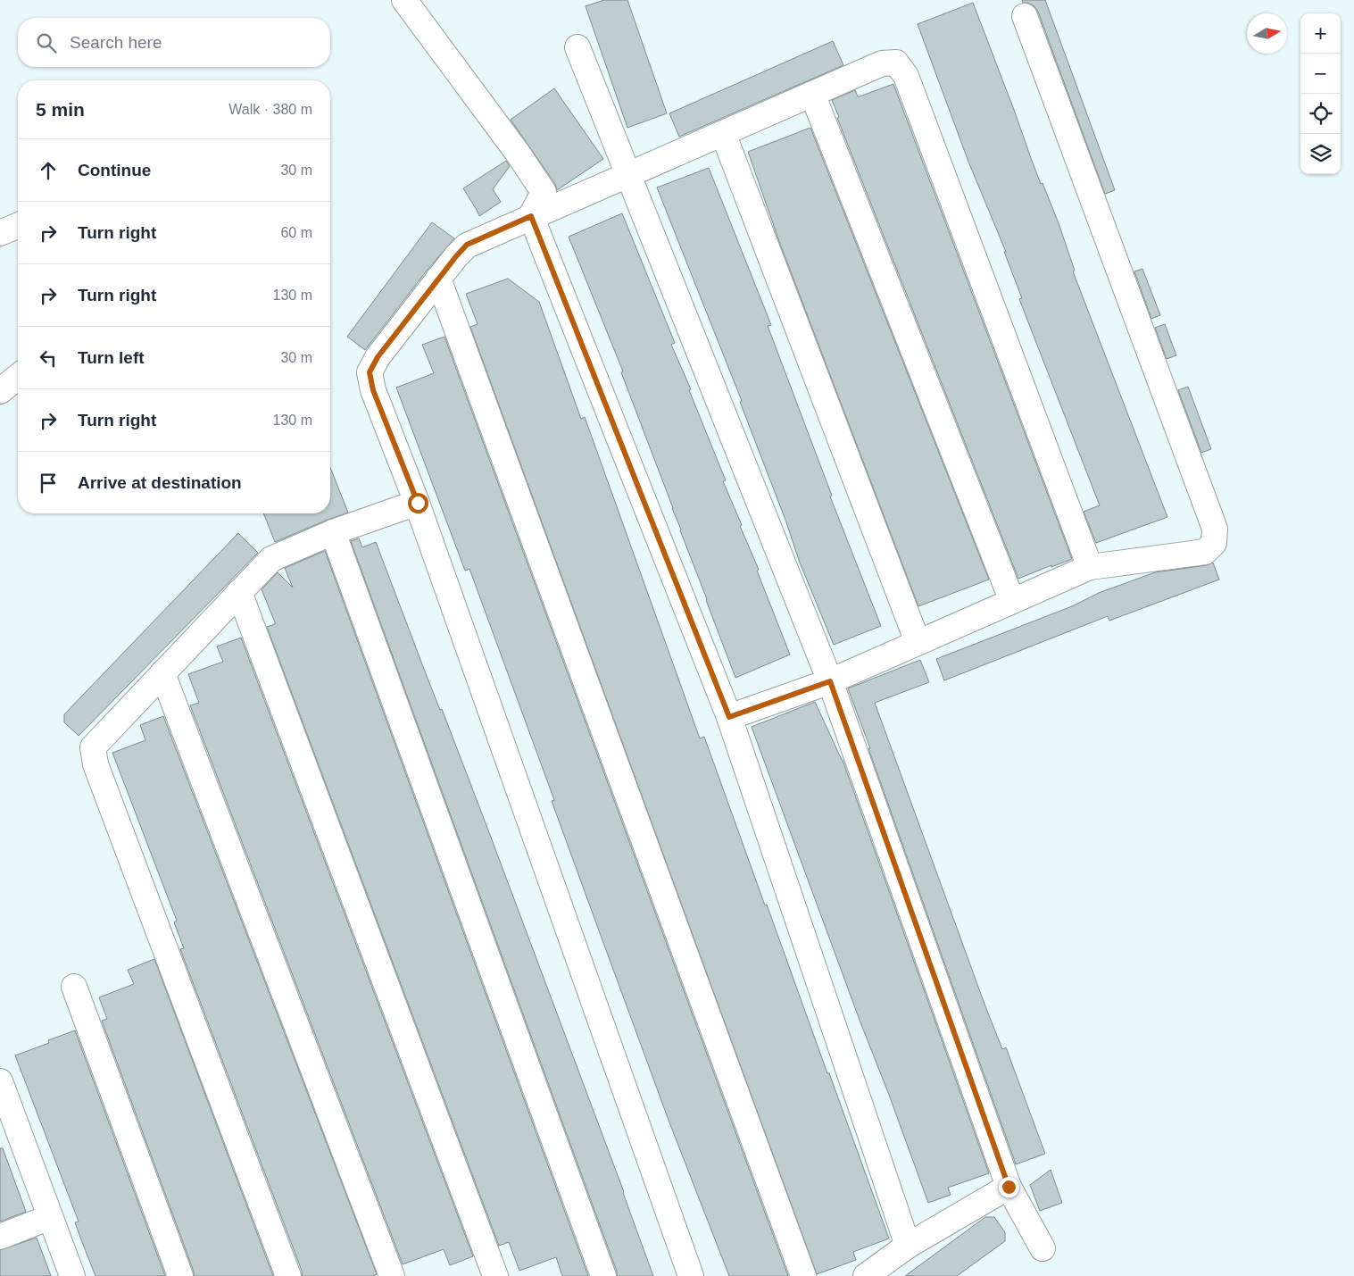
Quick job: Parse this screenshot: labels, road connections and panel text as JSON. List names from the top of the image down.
{
  "north": "right",
  "page": {
    "map_buttons": ["+", "−"],
    "search": "Search here",
    "heading": ["5 min", "Walk · 380 m"],
    "list": [
      ["Continue", "30 m"],
      ["Turn right", "60 m"],
      ["Turn right", "130 m"],
      ["Turn left", "30 m"],
      ["Turn right", "130 m"],
      "Arrive at destination"
    ]
  }
}
